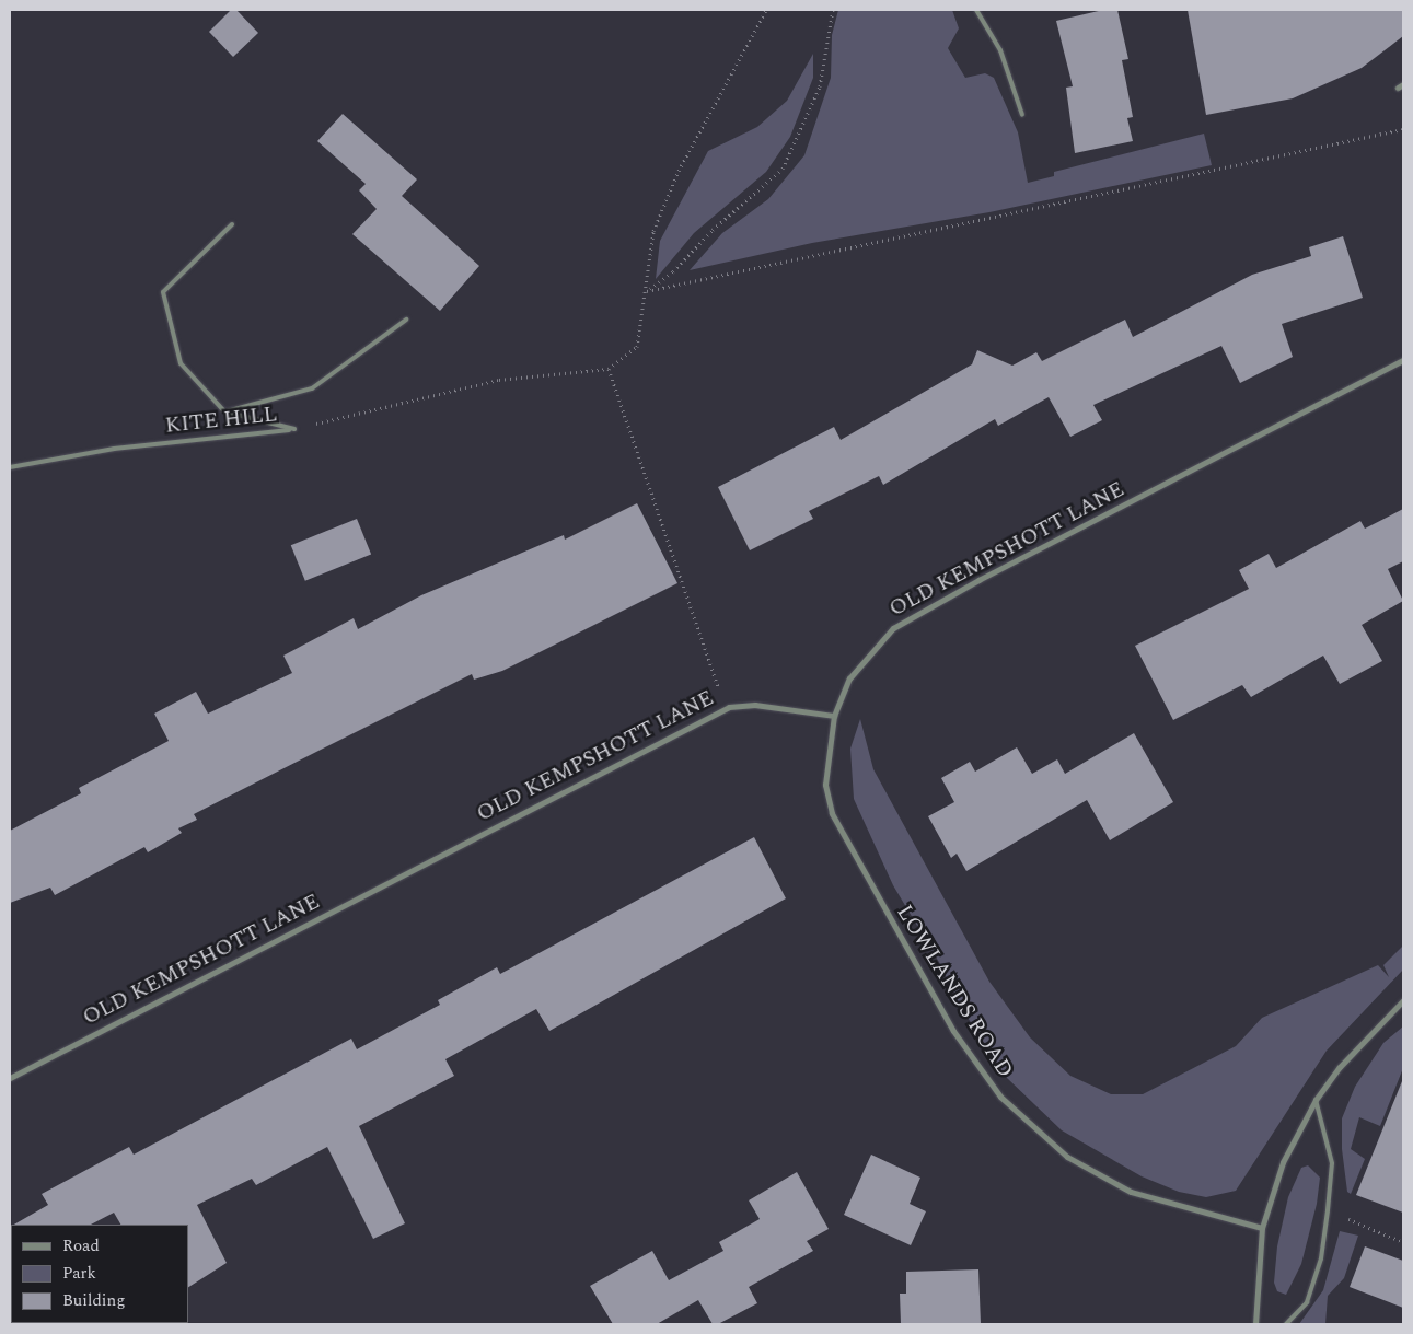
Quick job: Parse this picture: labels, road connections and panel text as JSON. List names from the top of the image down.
{
  "streets": {
    "street": ["OLD KEMPSHOTT LANE", "LOWLANDS ROAD"],
    "lane": ["KITE HILL"]
  },
  "crossings": [
    ["OLD KEMPSHOTT LANE", "LOWLANDS ROAD"]
  ],
  "legend": ["Road", "Park", "Building"]
}
